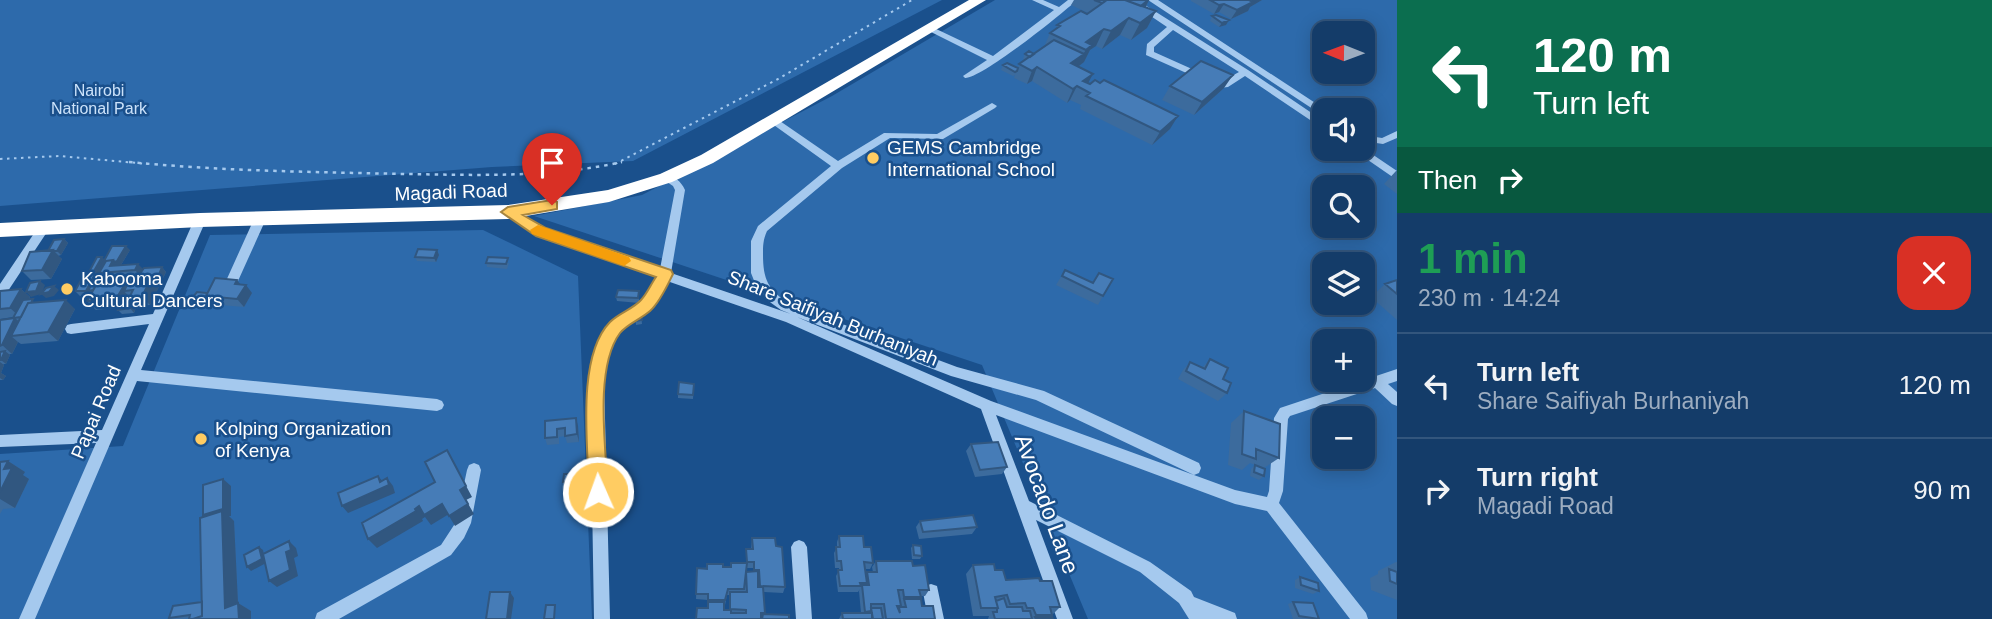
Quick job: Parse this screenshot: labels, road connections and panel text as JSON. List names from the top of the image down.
{
  "streets": {
    "highway": ["Magadi Road"],
    "street": ["Share Saifiyah Burhaniyah", "Papai Road", "Avocado Lane"]
  },
  "crossings": [
    ["Magadi Road", "Share Saifiyah Burhaniyah"],
    ["Magadi Road", "Papai Road"],
    ["Share Saifiyah Burhaniyah", "Avocado Lane"]
  ],
  "parks": ["Nairobi National Park"],
  "places": ["GEMS Cambridge International School", "Kabooma Cultural Dancers", "Kolping Organization of Kenya"],
  "north": "left",
  "page": {
    "turn": ["120 m", "Turn left"],
    "map_buttons": ["+", "−"],
    "then": "Then",
    "heading": ["1 min", "230 m · 14:24"],
    "list": [
      {
        "name": "Turn left",
        "note": "Share Saifiyah Burhaniyah",
        "value": "120 m"
      },
      {
        "name": "Turn right",
        "note": "Magadi Road",
        "value": "90 m"
      }
    ]
  }
}
